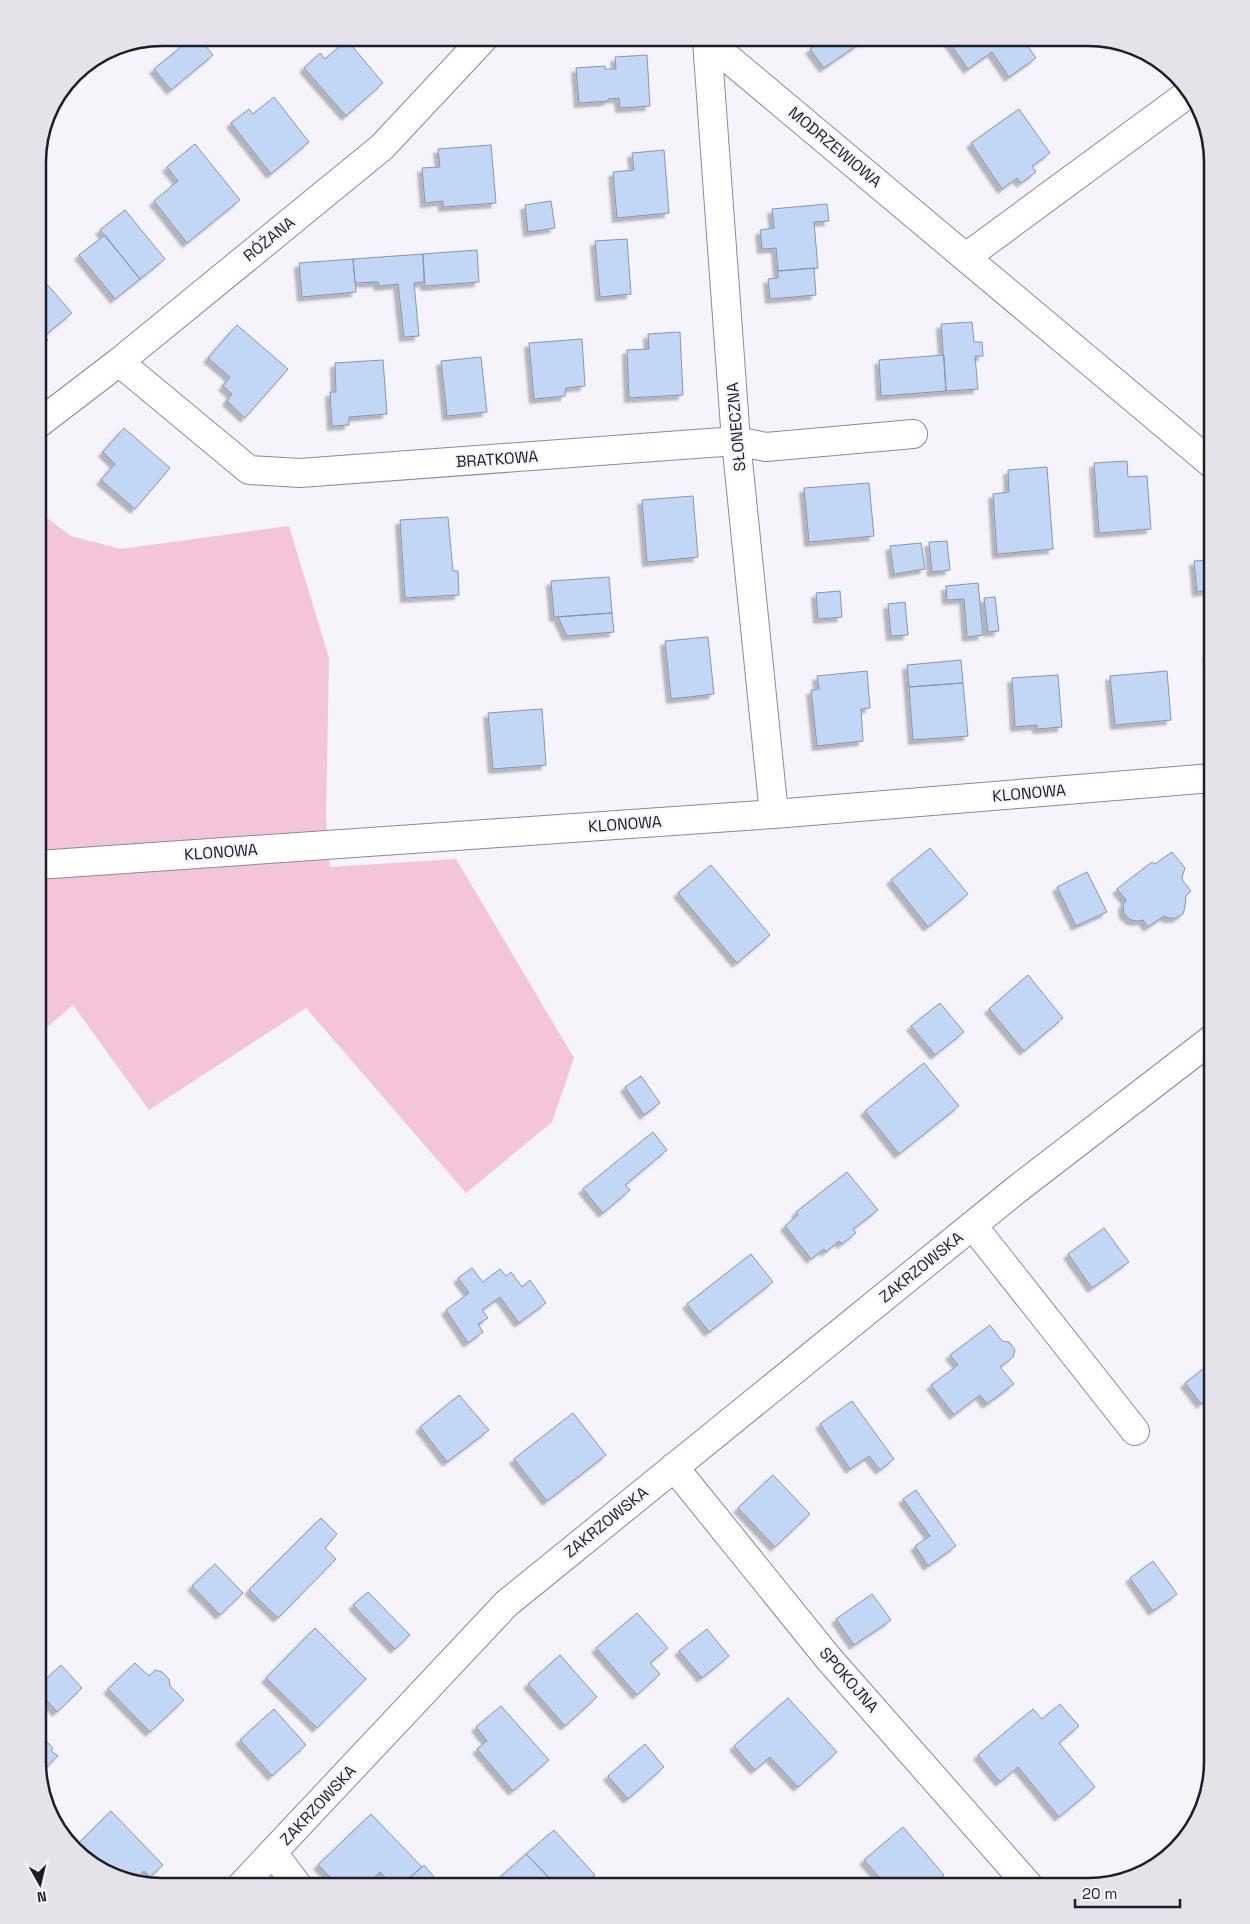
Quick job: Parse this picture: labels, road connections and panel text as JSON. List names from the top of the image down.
{
  "streets": {
    "street": [
      "MODRZEWIOWA",
      "RÓŻANA",
      "SŁONECZNA",
      "BRATKOWA",
      "KLONOWA",
      "ZAKRZOWSKA",
      "SPOKOJNA"
    ]
  },
  "crossings": [
    ["RÓŻANA", "BRATKOWA"],
    ["SŁONECZNA", "BRATKOWA"],
    ["SŁONECZNA", "KLONOWA"],
    ["ZAKRZOWSKA", "SPOKOJNA"]
  ],
  "scale_bar": "20 m",
  "north": "bottom"
}
